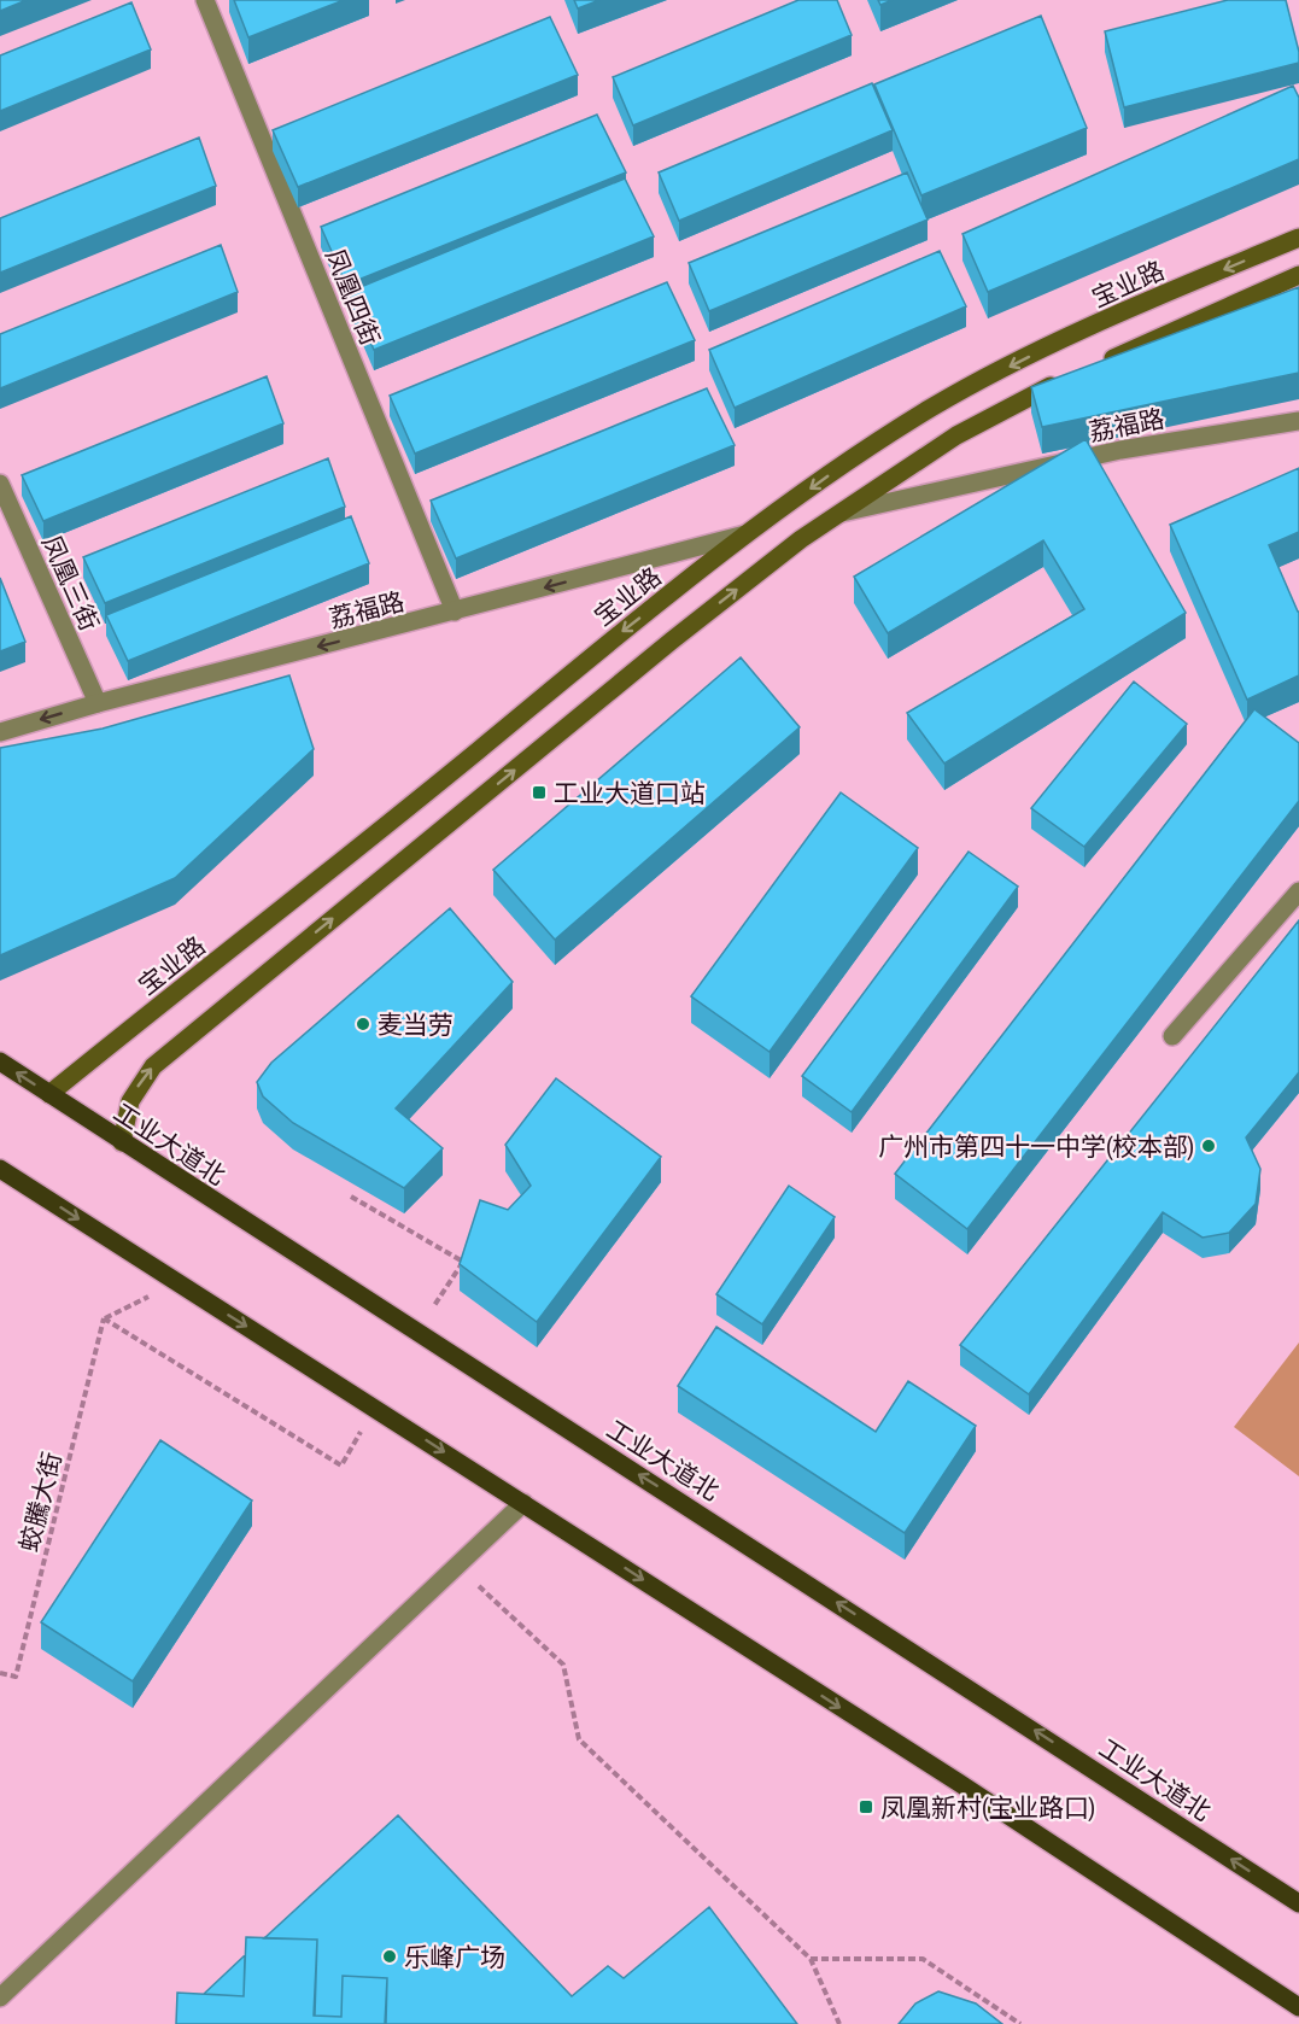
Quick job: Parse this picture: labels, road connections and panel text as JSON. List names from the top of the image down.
{
  "streets": {
    "main road": ["宝业路", "工业大道北"],
    "street": ["凤凰四街", "荔福路", "凤凰三街"],
    "path": ["蛟騰大街"]
  },
  "crossings": [
    ["宝业路", "荔福路"],
    ["宝业路", "工业大道北"],
    ["凤凰四街", "荔福路"],
    ["荔福路", "凤凰三街"]
  ],
  "one_way": ["荔福路"],
  "places": {
    "transit": ["工业大道口站", "凤凰新村(宝业路口)"],
    "other": ["麦当劳", "广州市第四十一中学(校本部)", "乐峰广场"]
  }
}
